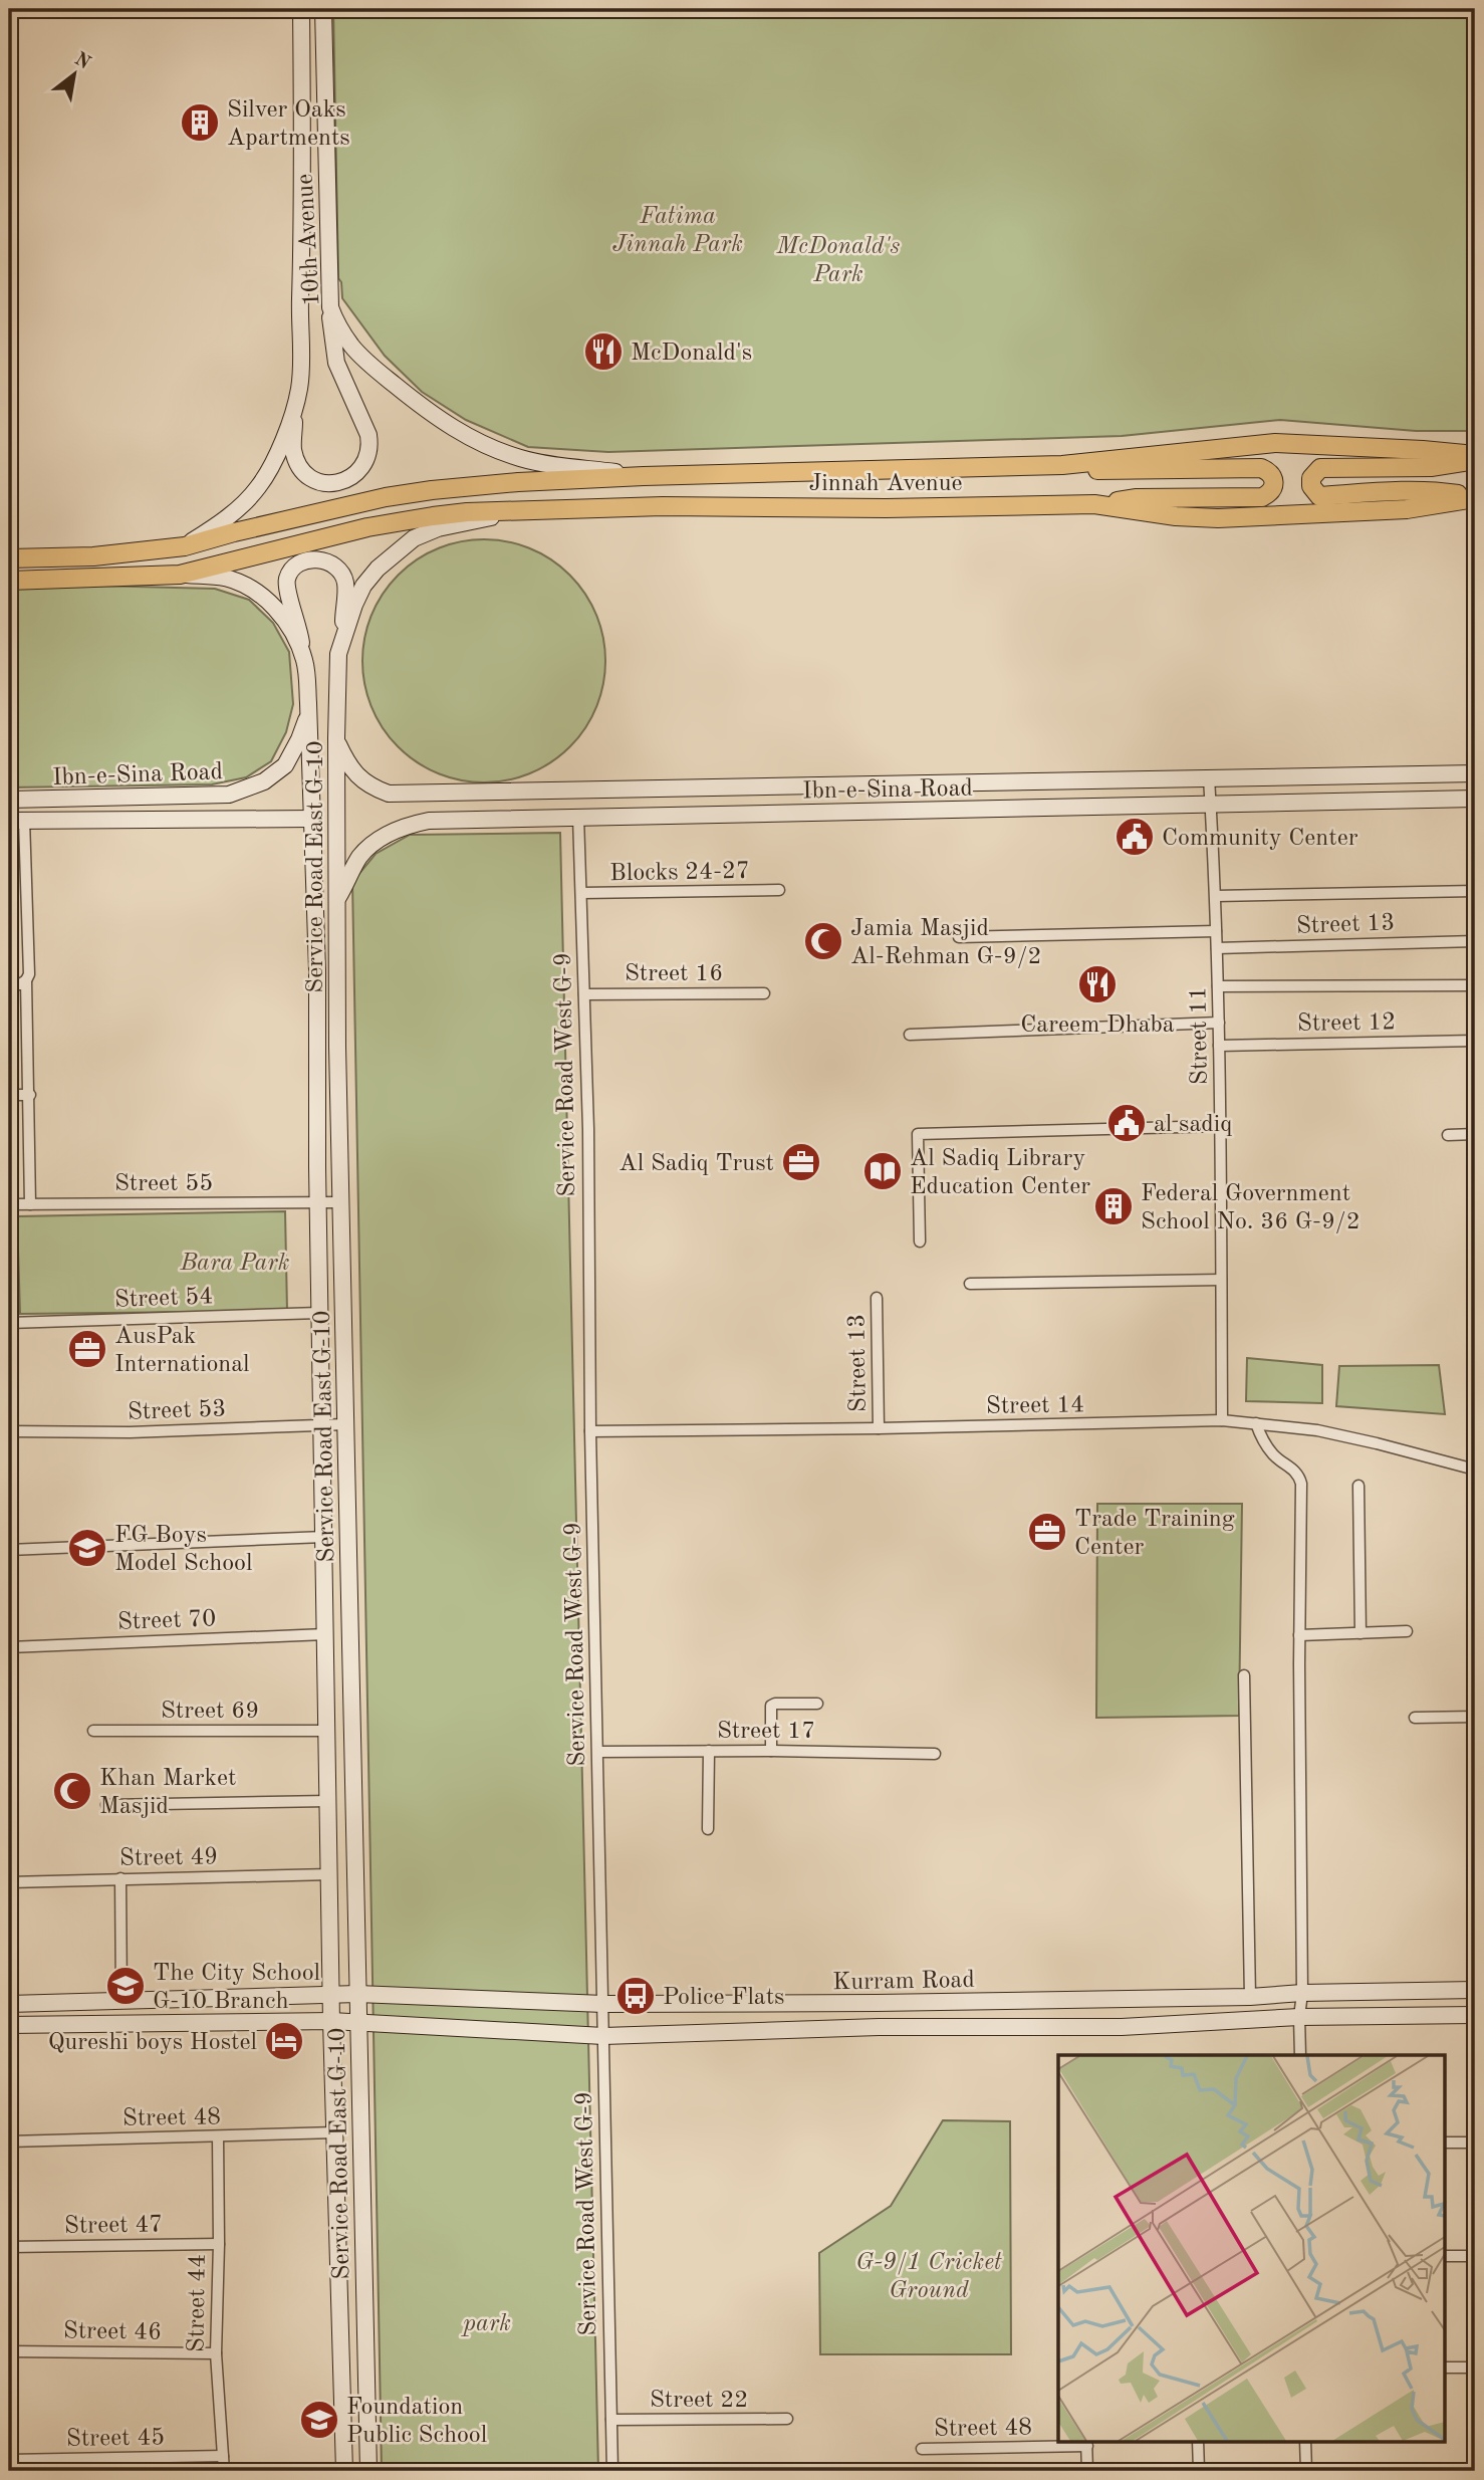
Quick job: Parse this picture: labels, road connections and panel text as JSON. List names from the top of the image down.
{
  "streets": {
    "main road": [
      "10th Avenue",
      "Jinnah Avenue",
      "Ibn-e-Sina Road",
      "Service Road East G-10",
      "Kurram Road"
    ],
    "street": [
      "Blocks 24-27",
      "Street 13",
      "Street 16",
      "Street 12",
      "Street 11",
      "Service Road West G-9",
      "Street 55",
      "Street 54",
      "Street 14",
      "Street 53",
      "Street 70",
      "Street 69",
      "Street 17",
      "Street 49",
      "Street 48",
      "Street 47",
      "Street 44",
      "Street 46",
      "Street 22",
      "Street 45"
    ]
  },
  "crossings": [
    ["10th Avenue", "Jinnah Avenue"],
    ["Jinnah Avenue", "Service Road East G-10"],
    ["Ibn-e-Sina Road", "Service Road East G-10"],
    ["Ibn-e-Sina Road", "Street 11"],
    ["Ibn-e-Sina Road", "Service Road West G-9"],
    ["Service Road East G-10", "Street 55"],
    ["Service Road East G-10", "Street 54"],
    ["Service Road East G-10", "Street 53"],
    ["Service Road East G-10", "Street 70"],
    ["Service Road East G-10", "Street 69"],
    ["Service Road East G-10", "Street 49"],
    ["Service Road East G-10", "Kurram Road"],
    ["Service Road East G-10", "Street 48"],
    ["Blocks 24-27", "Service Road West G-9"],
    ["Street 13", "Street 11"],
    ["Street 13", "Street 14"],
    ["Street 16", "Service Road West G-9"],
    ["Street 12", "Street 11"],
    ["Street 11", "Street 14"],
    ["Service Road West G-9", "Street 14"],
    ["Service Road West G-9", "Street 17"],
    ["Service Road West G-9", "Kurram Road"],
    ["Service Road West G-9", "Street 22"],
    ["Street 48", "Street 44"],
    ["Street 47", "Street 44"],
    ["Street 44", "Street 46"],
    ["Street 44", "Street 45"]
  ],
  "parks": [
    "Fatima Jinnah Park",
    "McDonald's Park",
    "Bara Park",
    "G-9/1 Cricket Ground",
    "park"
  ],
  "places": {
    "building": ["Silver Oaks Apartments", "Federal Government School No. 36 G-9/2"],
    "restaurant": ["McDonald's", "Careem Dhaba"],
    "public building": ["Community Center", "al sadiq"],
    "mosque": ["Jamia Masjid Al-Rehman G-9/2", "Khan Market Masjid"],
    "office": ["Al Sadiq Trust", "AusPak International", "Trade Training Center"],
    "library": ["Al Sadiq Library Education Center"],
    "school or university": ["FG Boys Model School", "The City School G-10 Branch", "Foundation Public School"],
    "bus stop": ["Police Flats"],
    "hotel": ["Qureshi boys Hostel"]
  },
  "north": "top right"
}
